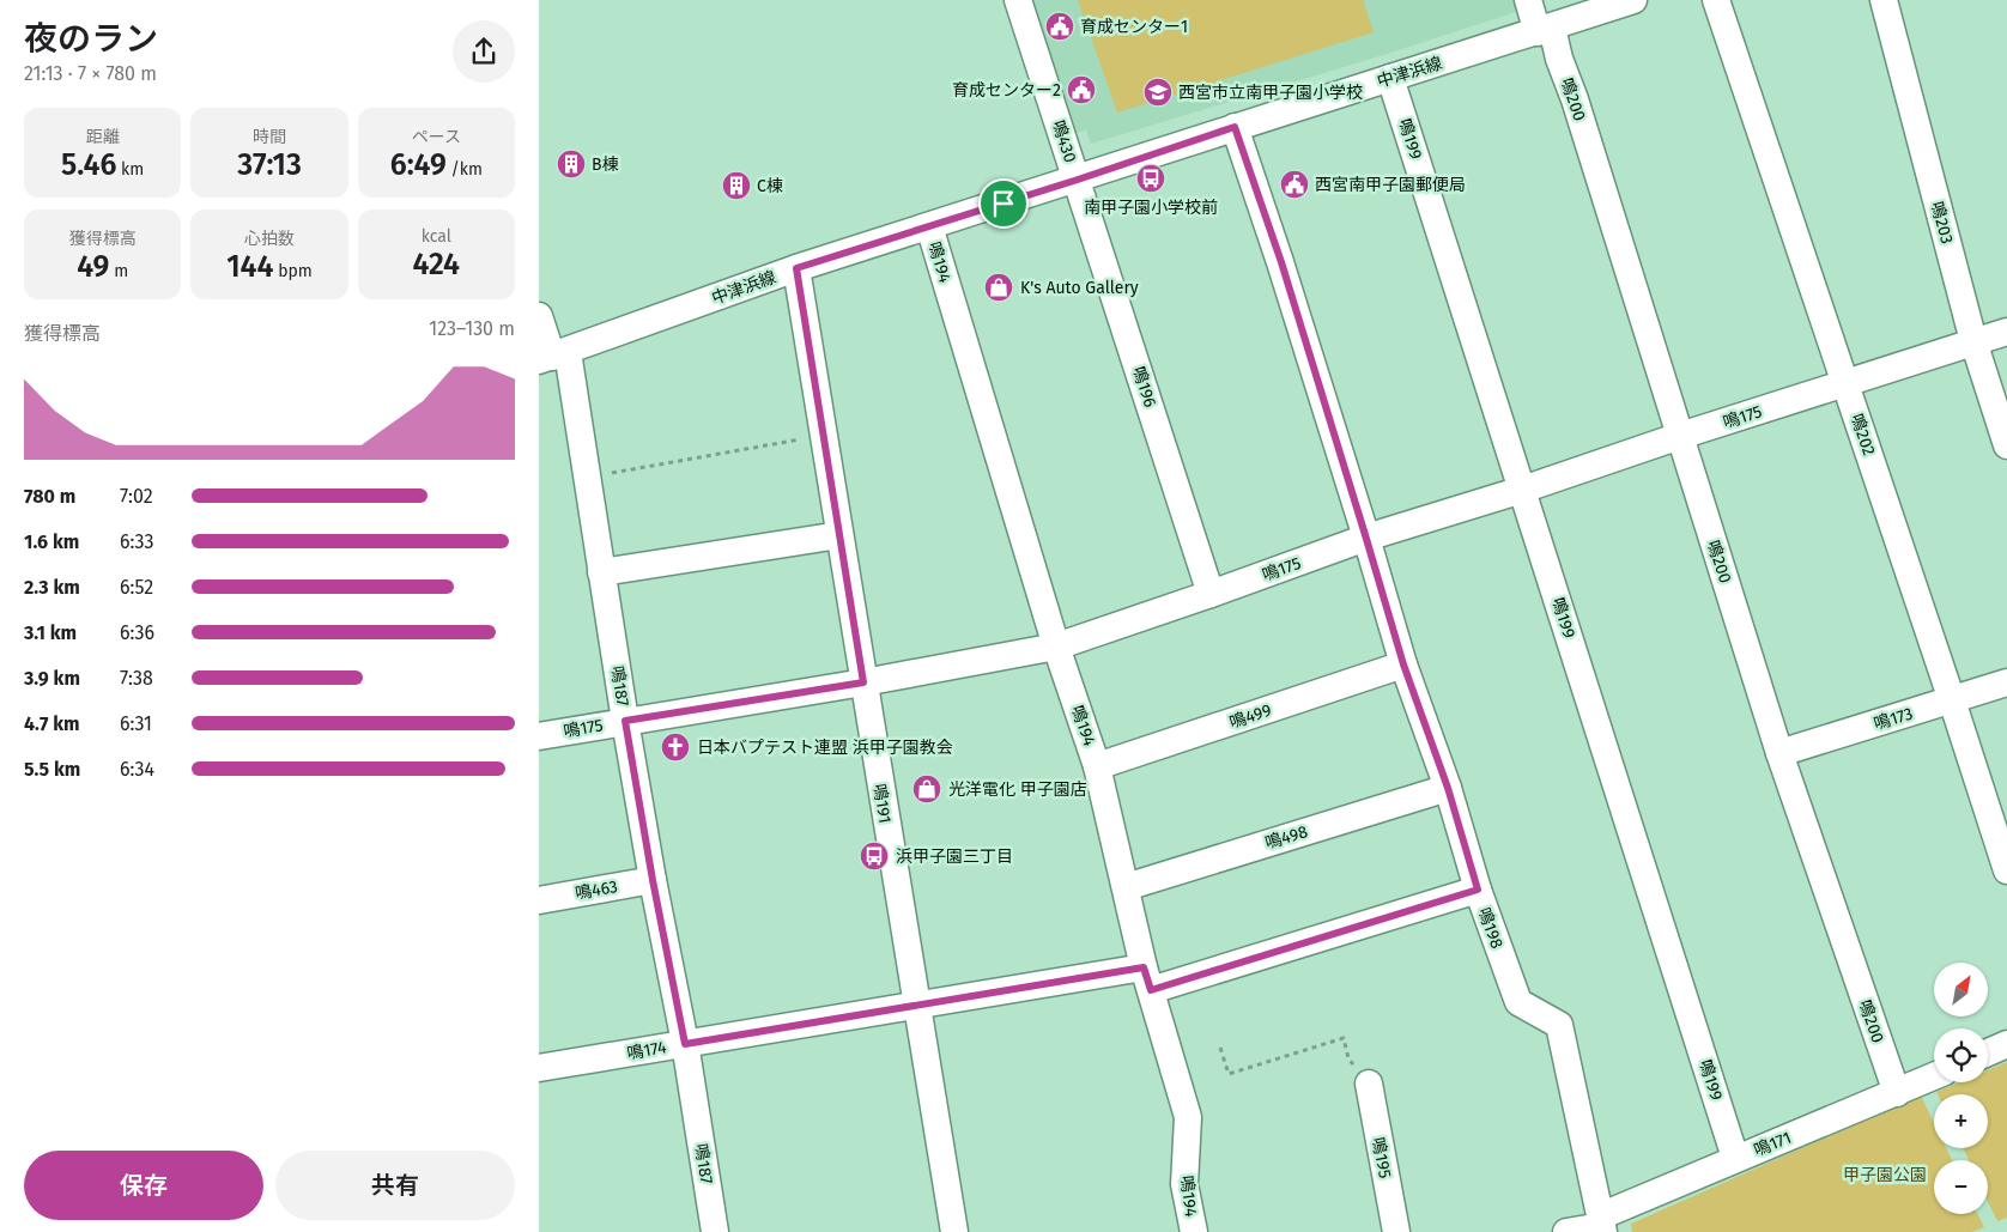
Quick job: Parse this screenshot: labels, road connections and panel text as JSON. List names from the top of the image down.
{
  "streets": {
    "street": [
      "中津浜線",
      "鳴200",
      "鳴199",
      "鳴430",
      "鳴203",
      "鳴194",
      "鳴196",
      "鳴175",
      "鳴202",
      "鳴187",
      "鳴499",
      "鳴173",
      "鳴191",
      "鳴498",
      "鳴463",
      "鳴198",
      "鳴174",
      "鳴171",
      "鳴195"
    ]
  },
  "crossings": [
    ["中津浜線", "鳴200"],
    ["中津浜線", "鳴199"],
    ["中津浜線", "鳴430"],
    ["中津浜線", "鳴194"],
    ["中津浜線", "鳴196"],
    ["中津浜線", "鳴187"],
    ["中津浜線", "鳴191"],
    ["中津浜線", "鳴198"],
    ["鳴200", "鳴175"],
    ["鳴200", "鳴173"],
    ["鳴200", "鳴171"],
    ["鳴199", "鳴175"],
    ["鳴199", "鳴171"],
    ["鳴430", "鳴196"],
    ["鳴203", "鳴175"],
    ["鳴194", "鳴175"],
    ["鳴194", "鳴499"],
    ["鳴194", "鳴498"],
    ["鳴194", "鳴174"],
    ["鳴196", "鳴175"],
    ["鳴175", "鳴202"],
    ["鳴175", "鳴187"],
    ["鳴175", "鳴191"],
    ["鳴175", "鳴198"],
    ["鳴202", "鳴173"],
    ["鳴187", "鳴463"],
    ["鳴187", "鳴174"],
    ["鳴499", "鳴198"],
    ["鳴191", "鳴174"],
    ["鳴498", "鳴198"],
    ["鳴198", "鳴174"],
    ["鳴198", "鳴171"]
  ],
  "parks": ["甲子園公園"],
  "places": {
    "public building": ["育成センター1", "育成センター2", "西宮南甲子園郵便局"],
    "school or university": ["西宮市立南甲子園小学校"],
    "building": ["B棟", "C棟"],
    "bus stop": ["南甲子園小学校前", "浜甲子園三丁目"],
    "shop": ["K's Auto Gallery", "光洋電化 甲子園店"],
    "church": ["日本バプテスト連盟 浜甲子園教会"]
  },
  "north": "top right",
  "page": {
    "heading": ["夜のラン", "21:13 · 7 × 780 m"],
    "stats": [
      ["距離", "5.46 km"],
      ["時間", "37:13"],
      ["ペース", "6:49 /km"],
      ["獲得標高", "49 m"],
      ["心拍数", "144 bpm"],
      ["kcal", "424"]
    ],
    "chart": ["獲得標高", "123–130 m"],
    "list": [
      {
        "name": "780 m",
        "note": "7:02"
      },
      {
        "name": "1.6 km",
        "note": "6:33"
      },
      {
        "name": "2.3 km",
        "note": "6:52"
      },
      {
        "name": "3.1 km",
        "note": "6:36"
      },
      {
        "name": "3.9 km",
        "note": "7:38"
      },
      {
        "name": "4.7 km",
        "note": "6:31"
      },
      {
        "name": "5.5 km",
        "note": "6:34"
      }
    ],
    "map_buttons": ["+", "−"],
    "buttons": ["保存", "共有"]
  }
}
